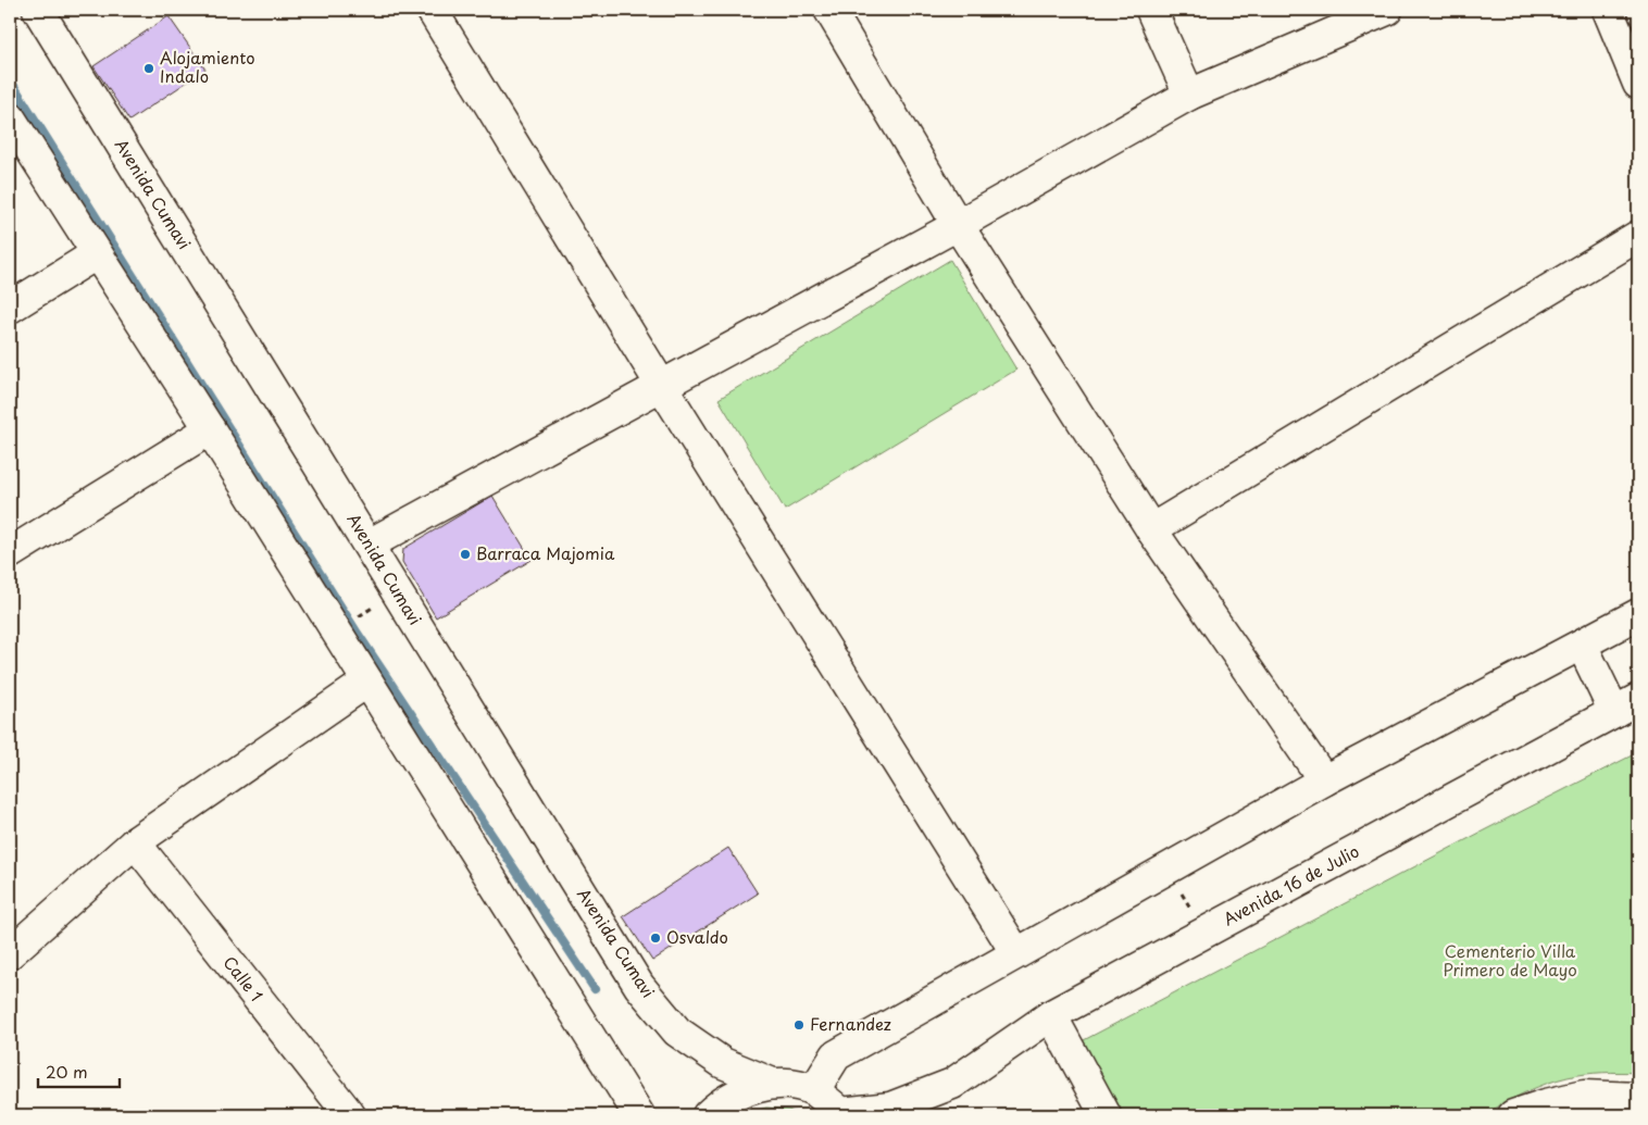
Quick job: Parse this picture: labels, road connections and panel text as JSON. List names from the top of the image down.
{
  "streets": {
    "street": ["Avenida Cumavi", "Avenida 16 de Julio", "Calle 1"]
  },
  "parks": ["Cementerio Villa Primero de Mayo"],
  "places": [
    "Alojamiento Indalo",
    "Barraca Majomia",
    "Osvaldo",
    "Fernandez"
  ],
  "scale_bar": "20 m"
}
